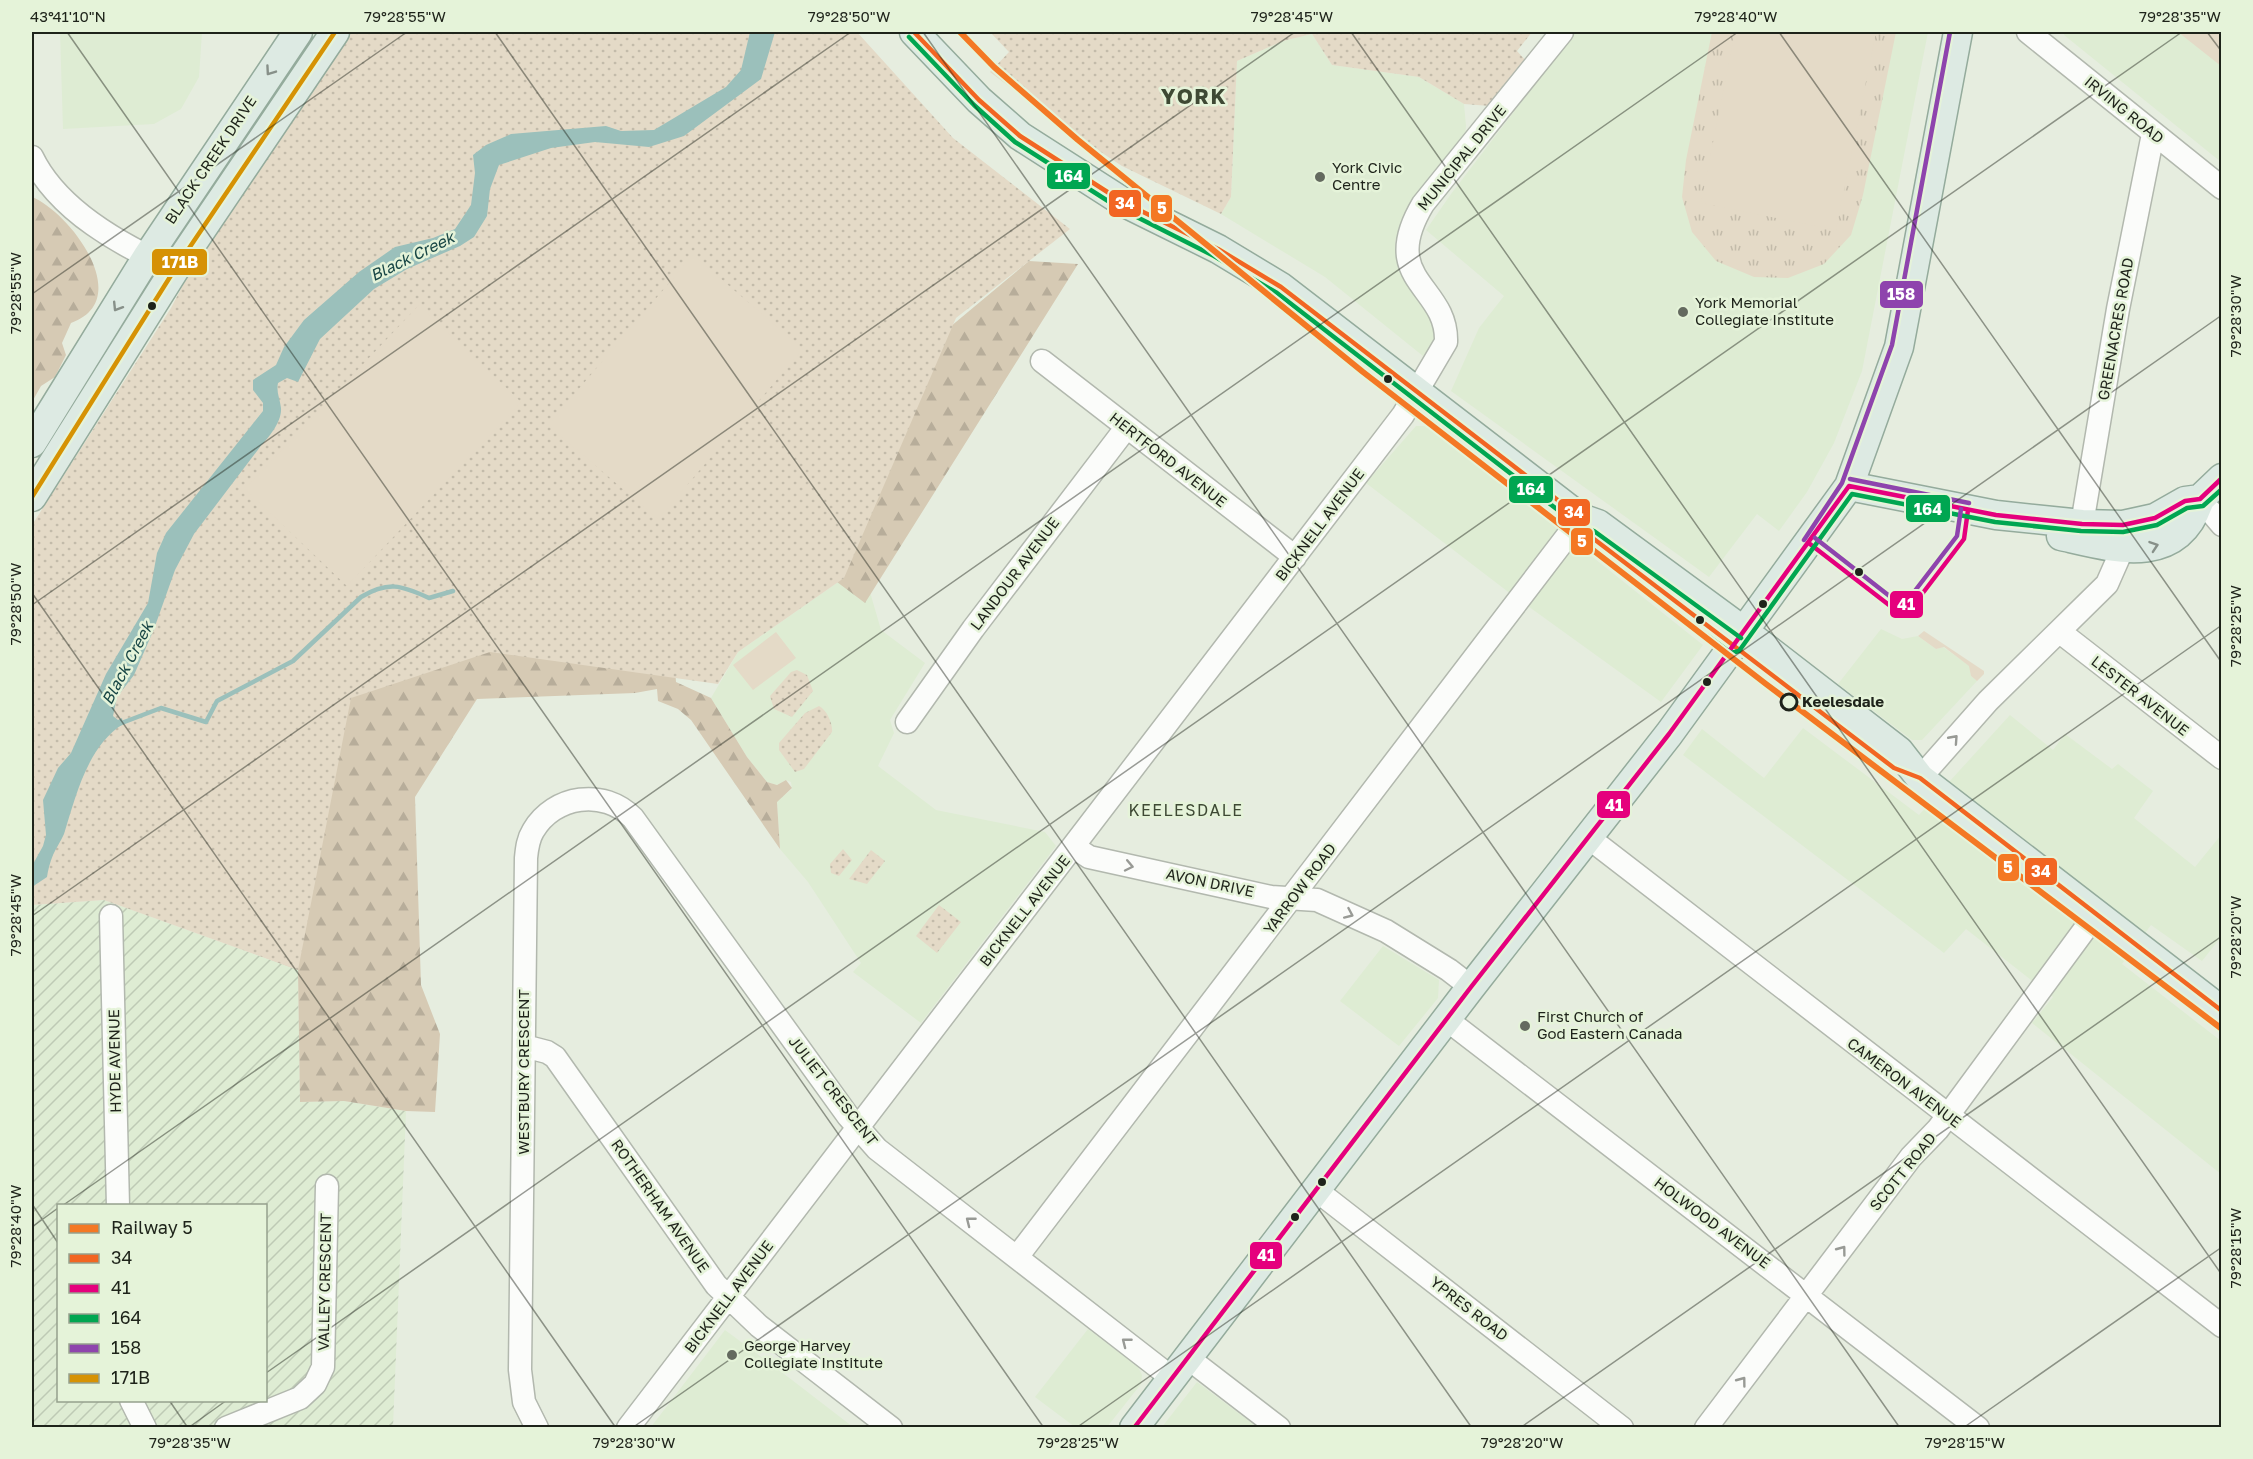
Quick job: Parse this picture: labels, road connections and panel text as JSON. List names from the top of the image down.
{
  "streets": {
    "main road": ["BLACK CREEK DRIVE"],
    "street": [
      "IRVING ROAD",
      "MUNICIPAL DRIVE",
      "GREENACRES ROAD",
      "HERTFORD AVENUE",
      "BICKNELL AVENUE",
      "LANDOUR AVENUE",
      "LESTER AVENUE",
      "AVON DRIVE",
      "YARROW ROAD",
      "HYDE AVENUE",
      "WESTBURY CRESCENT",
      "CAMERON AVENUE",
      "JULIET CRESCENT",
      "SCOTT ROAD",
      "ROTHERHAM AVENUE",
      "HOLWOOD AVENUE",
      "VALLEY CRESCENT",
      "YPRES ROAD"
    ]
  },
  "crossings": [
    ["IRVING ROAD", "GREENACRES ROAD"],
    ["MUNICIPAL DRIVE", "BICKNELL AVENUE"],
    ["HERTFORD AVENUE", "BICKNELL AVENUE"],
    ["HERTFORD AVENUE", "LANDOUR AVENUE"],
    ["BICKNELL AVENUE", "AVON DRIVE"],
    ["BICKNELL AVENUE", "JULIET CRESCENT"],
    ["BICKNELL AVENUE", "ROTHERHAM AVENUE"],
    ["AVON DRIVE", "YARROW ROAD"],
    ["YARROW ROAD", "JULIET CRESCENT"],
    ["WESTBURY CRESCENT", "JULIET CRESCENT"],
    ["WESTBURY CRESCENT", "ROTHERHAM AVENUE"],
    ["CAMERON AVENUE", "SCOTT ROAD"],
    ["SCOTT ROAD", "HOLWOOD AVENUE"]
  ],
  "one_way": ["AVON DRIVE", "JULIET CRESCENT", "SCOTT ROAD"],
  "districts": ["YORK", "KEELESDALE"],
  "water": ["Black Creek"],
  "places": [
    "York Civic Centre",
    "York Memorial Collegiate Institute",
    "Keelesdale",
    "First Church of God Eastern Canada",
    "George Harvey Collegiate Institute"
  ],
  "lines": [
    "rail line 5",
    "transit line 34",
    "transit line 158",
    "transit line 171B",
    "transit line 164",
    "transit line 41"
  ],
  "legend": [
    "Railway 5",
    "34",
    "41",
    "164",
    "158",
    "171B"
  ],
  "coordinates": [
    "43°41'10\"N",
    "79°28'55\"W",
    "79°28'50\"W",
    "79°28'45\"W",
    "79°28'40\"W",
    "79°28'35\"W",
    "79°28'30\"W",
    "79°28'25\"W",
    "79°28'20\"W",
    "79°28'15\"W"
  ]
}
